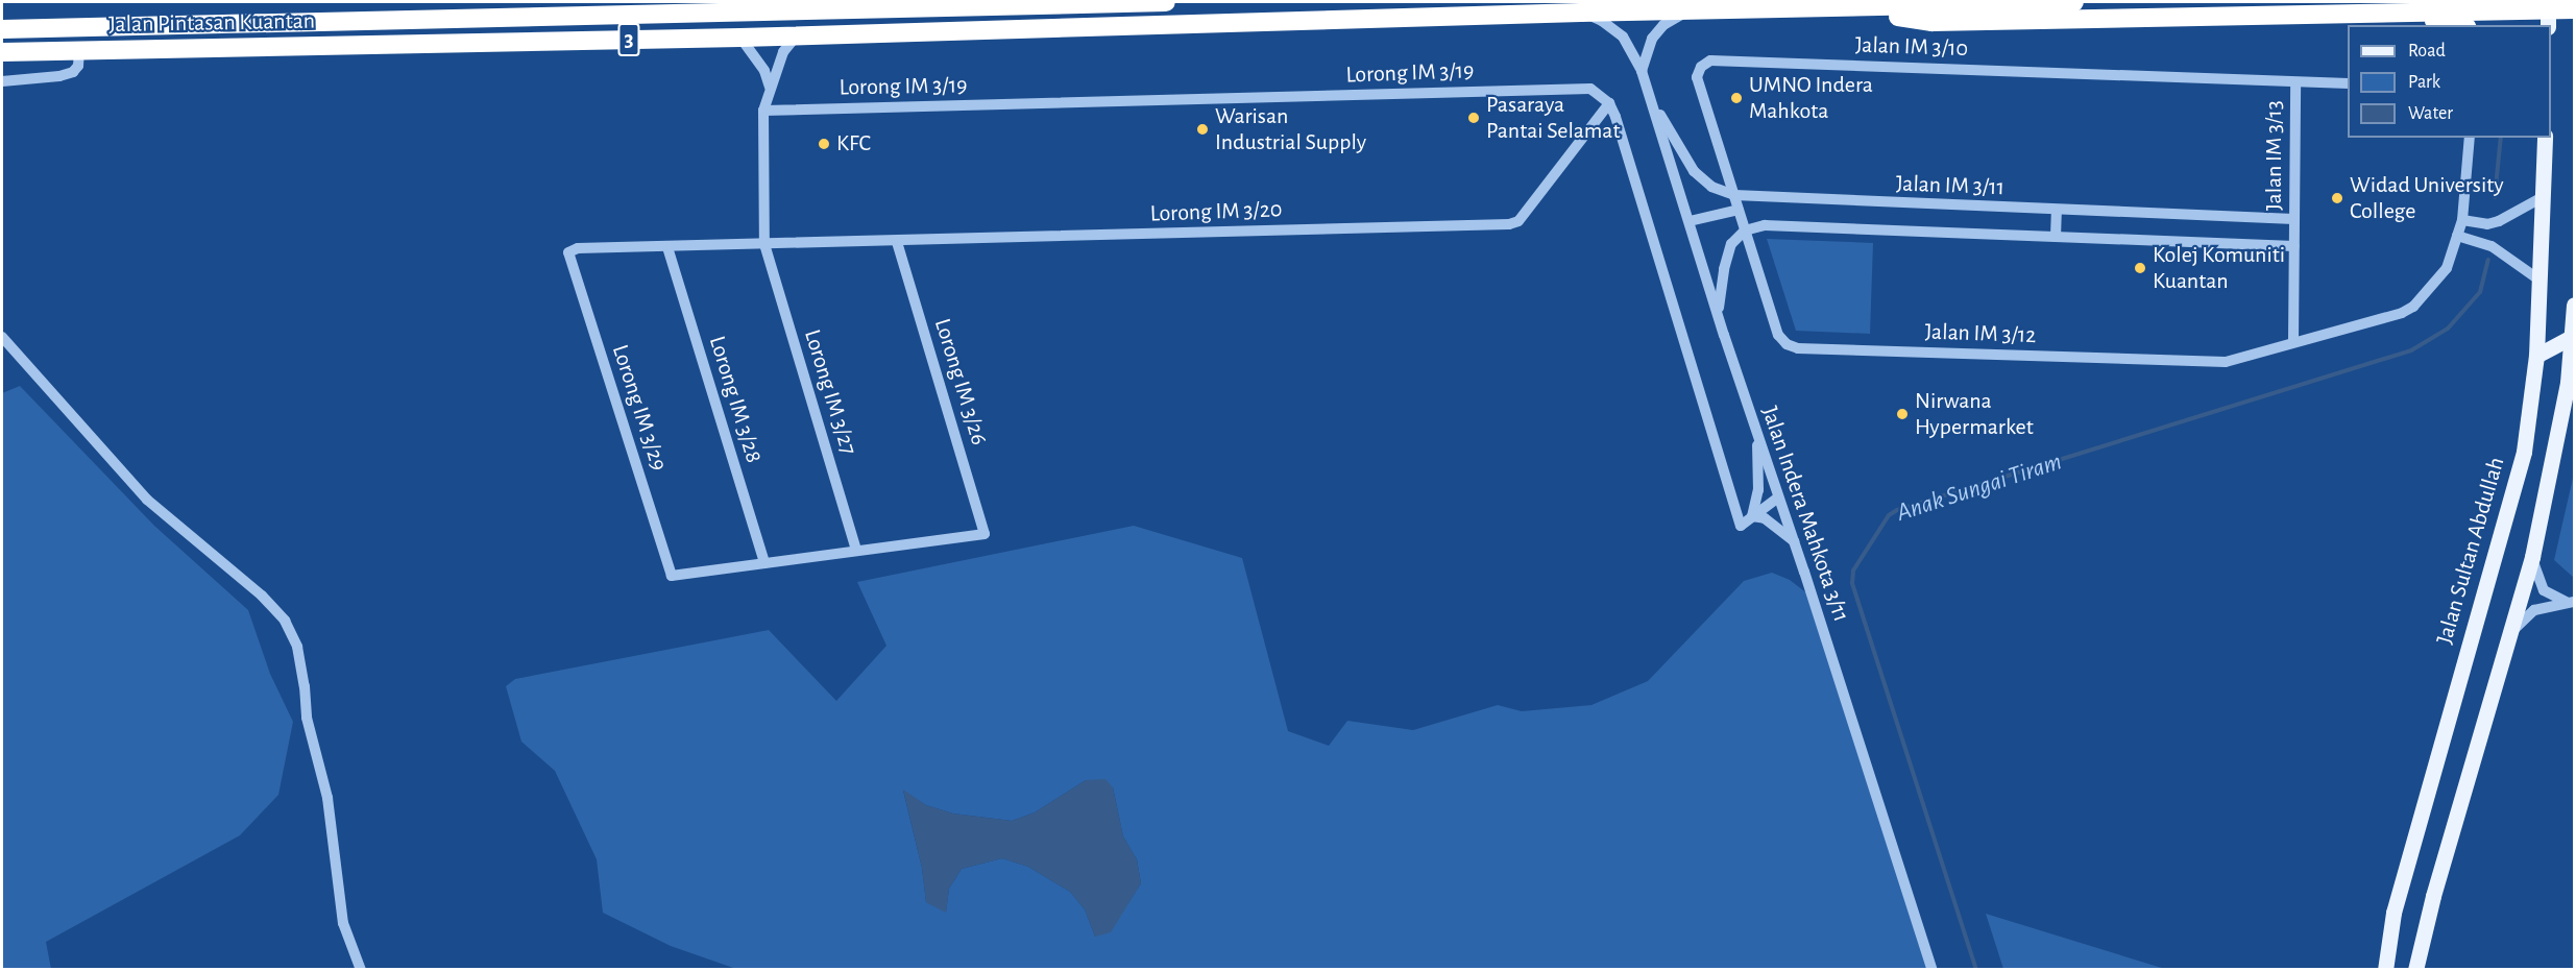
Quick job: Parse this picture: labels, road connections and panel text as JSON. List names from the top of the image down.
{
  "streets": {
    "highway": ["Jalan Pintasan Kuantan", "3"],
    "main road": ["Jalan Sultan Abdullah"],
    "street": [
      "Jalan IM 3/10",
      "Lorong IM 3/19",
      "Jalan IM 3/13",
      "Jalan IM 3/11",
      "Lorong IM 3/20",
      "Jalan IM 3/12",
      "Lorong IM 3/26",
      "Lorong IM 3/27",
      "Lorong IM 3/28",
      "Lorong IM 3/29",
      "Jalan Indera Mahkota 3/11"
    ]
  },
  "crossings": [
    ["Jalan Pintasan Kuantan", "Lorong IM 3/27"],
    ["Jalan Pintasan Kuantan", "Jalan Indera Mahkota 3/11"],
    ["Jalan IM 3/10", "Jalan IM 3/13"],
    ["Jalan IM 3/10", "Jalan IM 3/11"],
    ["Jalan IM 3/10", "Jalan IM 3/12"],
    ["Lorong IM 3/19", "Lorong IM 3/20"],
    ["Lorong IM 3/19", "Lorong IM 3/27"],
    ["Jalan IM 3/13", "Jalan IM 3/11"],
    ["Jalan IM 3/13", "Jalan IM 3/12"],
    ["Jalan IM 3/11", "Jalan IM 3/12"],
    ["Jalan IM 3/11", "Jalan Indera Mahkota 3/11"],
    ["Lorong IM 3/20", "Lorong IM 3/26"],
    ["Lorong IM 3/20", "Lorong IM 3/27"],
    ["Lorong IM 3/20", "Lorong IM 3/28"],
    ["Lorong IM 3/20", "Lorong IM 3/29"],
    ["Lorong IM 3/26", "Lorong IM 3/27"],
    ["Lorong IM 3/28", "Lorong IM 3/29"]
  ],
  "water": ["Anak Sungai Tiram"],
  "places": [
    "UMNO Indera Mahkota",
    "Pasaraya Pantai Selamat",
    "Warisan Industrial Supply",
    "KFC",
    "Widad University College",
    "Kolej Komuniti Kuantan",
    "Nirwana Hypermarket"
  ],
  "legend": ["Road", "Park", "Water"]
}
